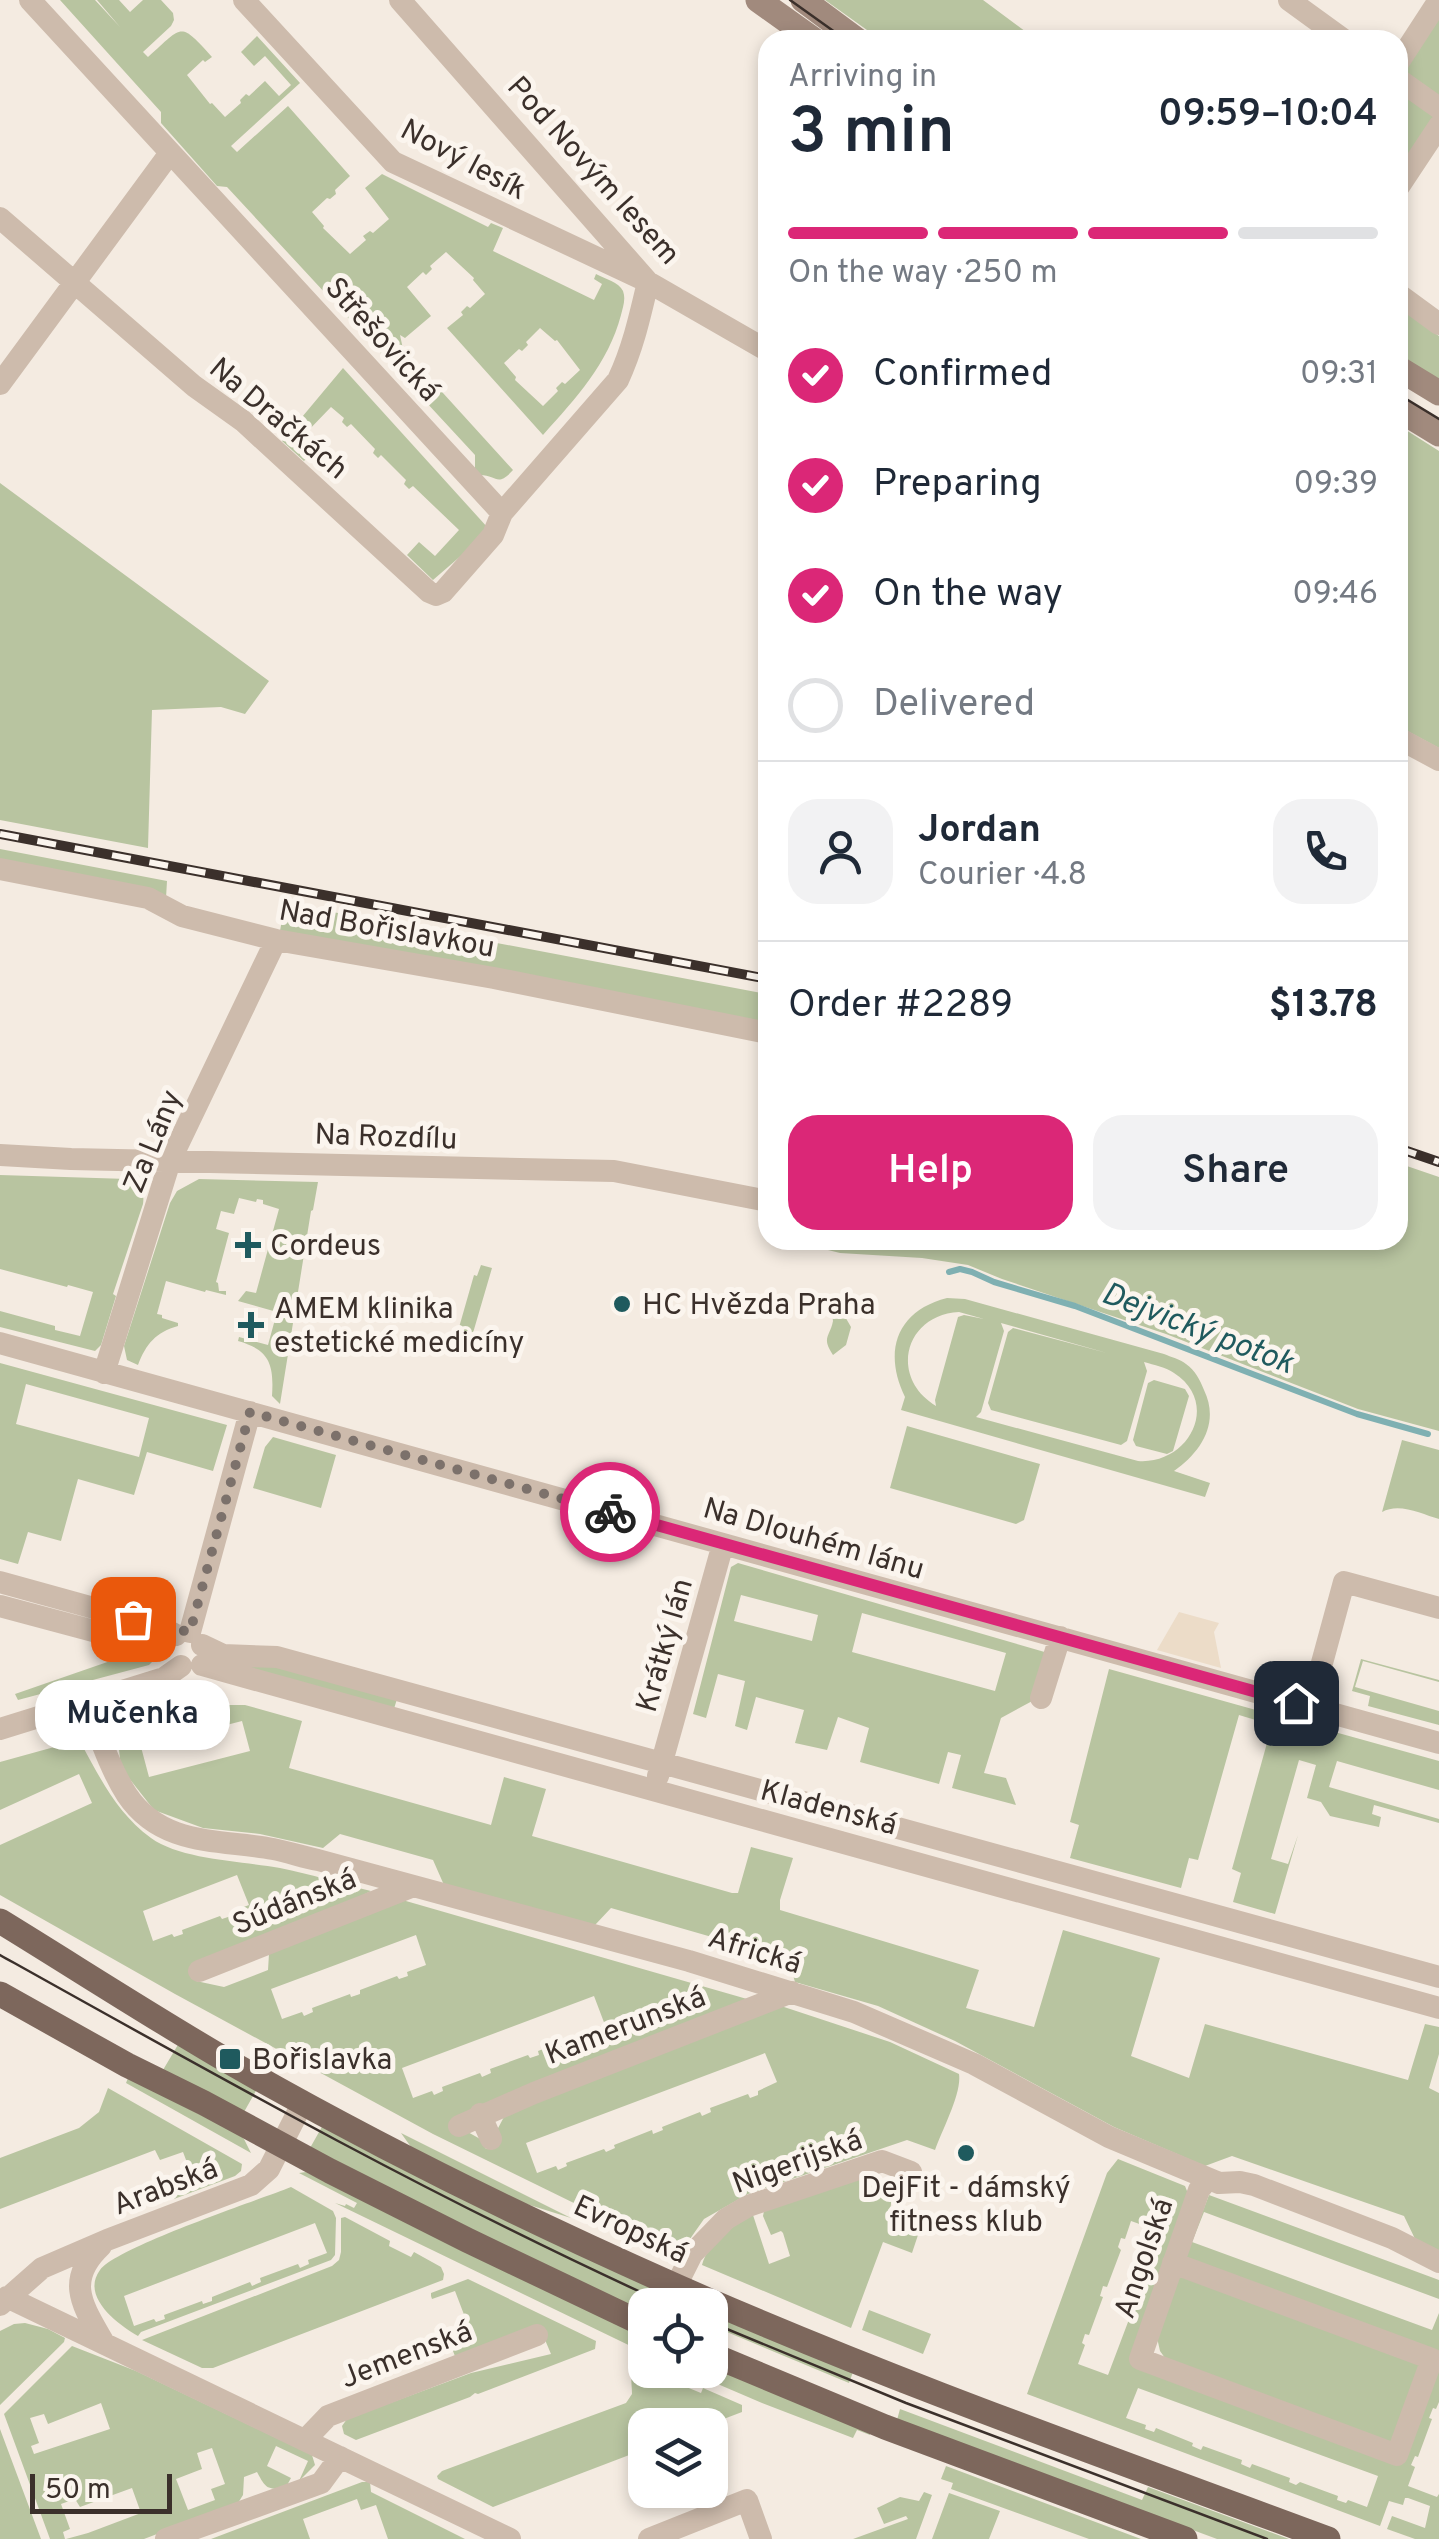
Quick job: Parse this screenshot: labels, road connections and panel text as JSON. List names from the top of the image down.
{
  "streets": {
    "main road": ["Evropská"],
    "street": [
      "Nový lesík",
      "Pod Novým lesem",
      "Střešovická",
      "Na Dračkách",
      "Nad Bořislavkou",
      "Na Rozdílu",
      "Za Lány",
      "Na Dlouhém lánu",
      "Krátký lán",
      "Kladenská",
      "Súdánská",
      "Africká",
      "Kamerunská",
      "Nigerijská",
      "Arabská",
      "Angolská",
      "Jemenská"
    ]
  },
  "crossings": [
    ["Nový lesík", "Pod Novým lesem"],
    ["Střešovická", "Na Dračkách"],
    ["Nad Bořislavkou", "Za Lány"],
    ["Na Rozdílu", "Za Lány"],
    ["Za Lány", "Na Dlouhém lánu"],
    ["Na Dlouhém lánu", "Krátký lán"],
    ["Krátký lán", "Kladenská"],
    ["Súdánská", "Africká"],
    ["Africká", "Kamerunská"],
    ["Africká", "Angolská"],
    ["Nigerijská", "Evropská"],
    ["Arabská", "Evropská"]
  ],
  "water": ["Dejvický potok"],
  "places": {
    "health": ["Cordeus", "AMEM klinika estetické medicíny"],
    "other": ["HC Hvězda Praha", "Mučenka", "DejFit - dámský fitness klub"],
    "transit": ["Bořislavka"]
  },
  "scale_bar": "50 m",
  "page": {
    "heading": ["3 min", "Arriving in", "09:59–10:04"],
    "panel": [
      "Jordan",
      "Courier · 4.8",
      "Order #2289",
      "$13.78"
    ],
    "bar": "On the way · 250 m",
    "list": [
      ["Confirmed", "09:31"],
      ["Preparing", "09:39"],
      ["On the way", "09:46"],
      "Delivered"
    ],
    "buttons": ["Help", "Share"],
    "bubble": "Mučenka",
    "scale": "50 m"
  }
}
